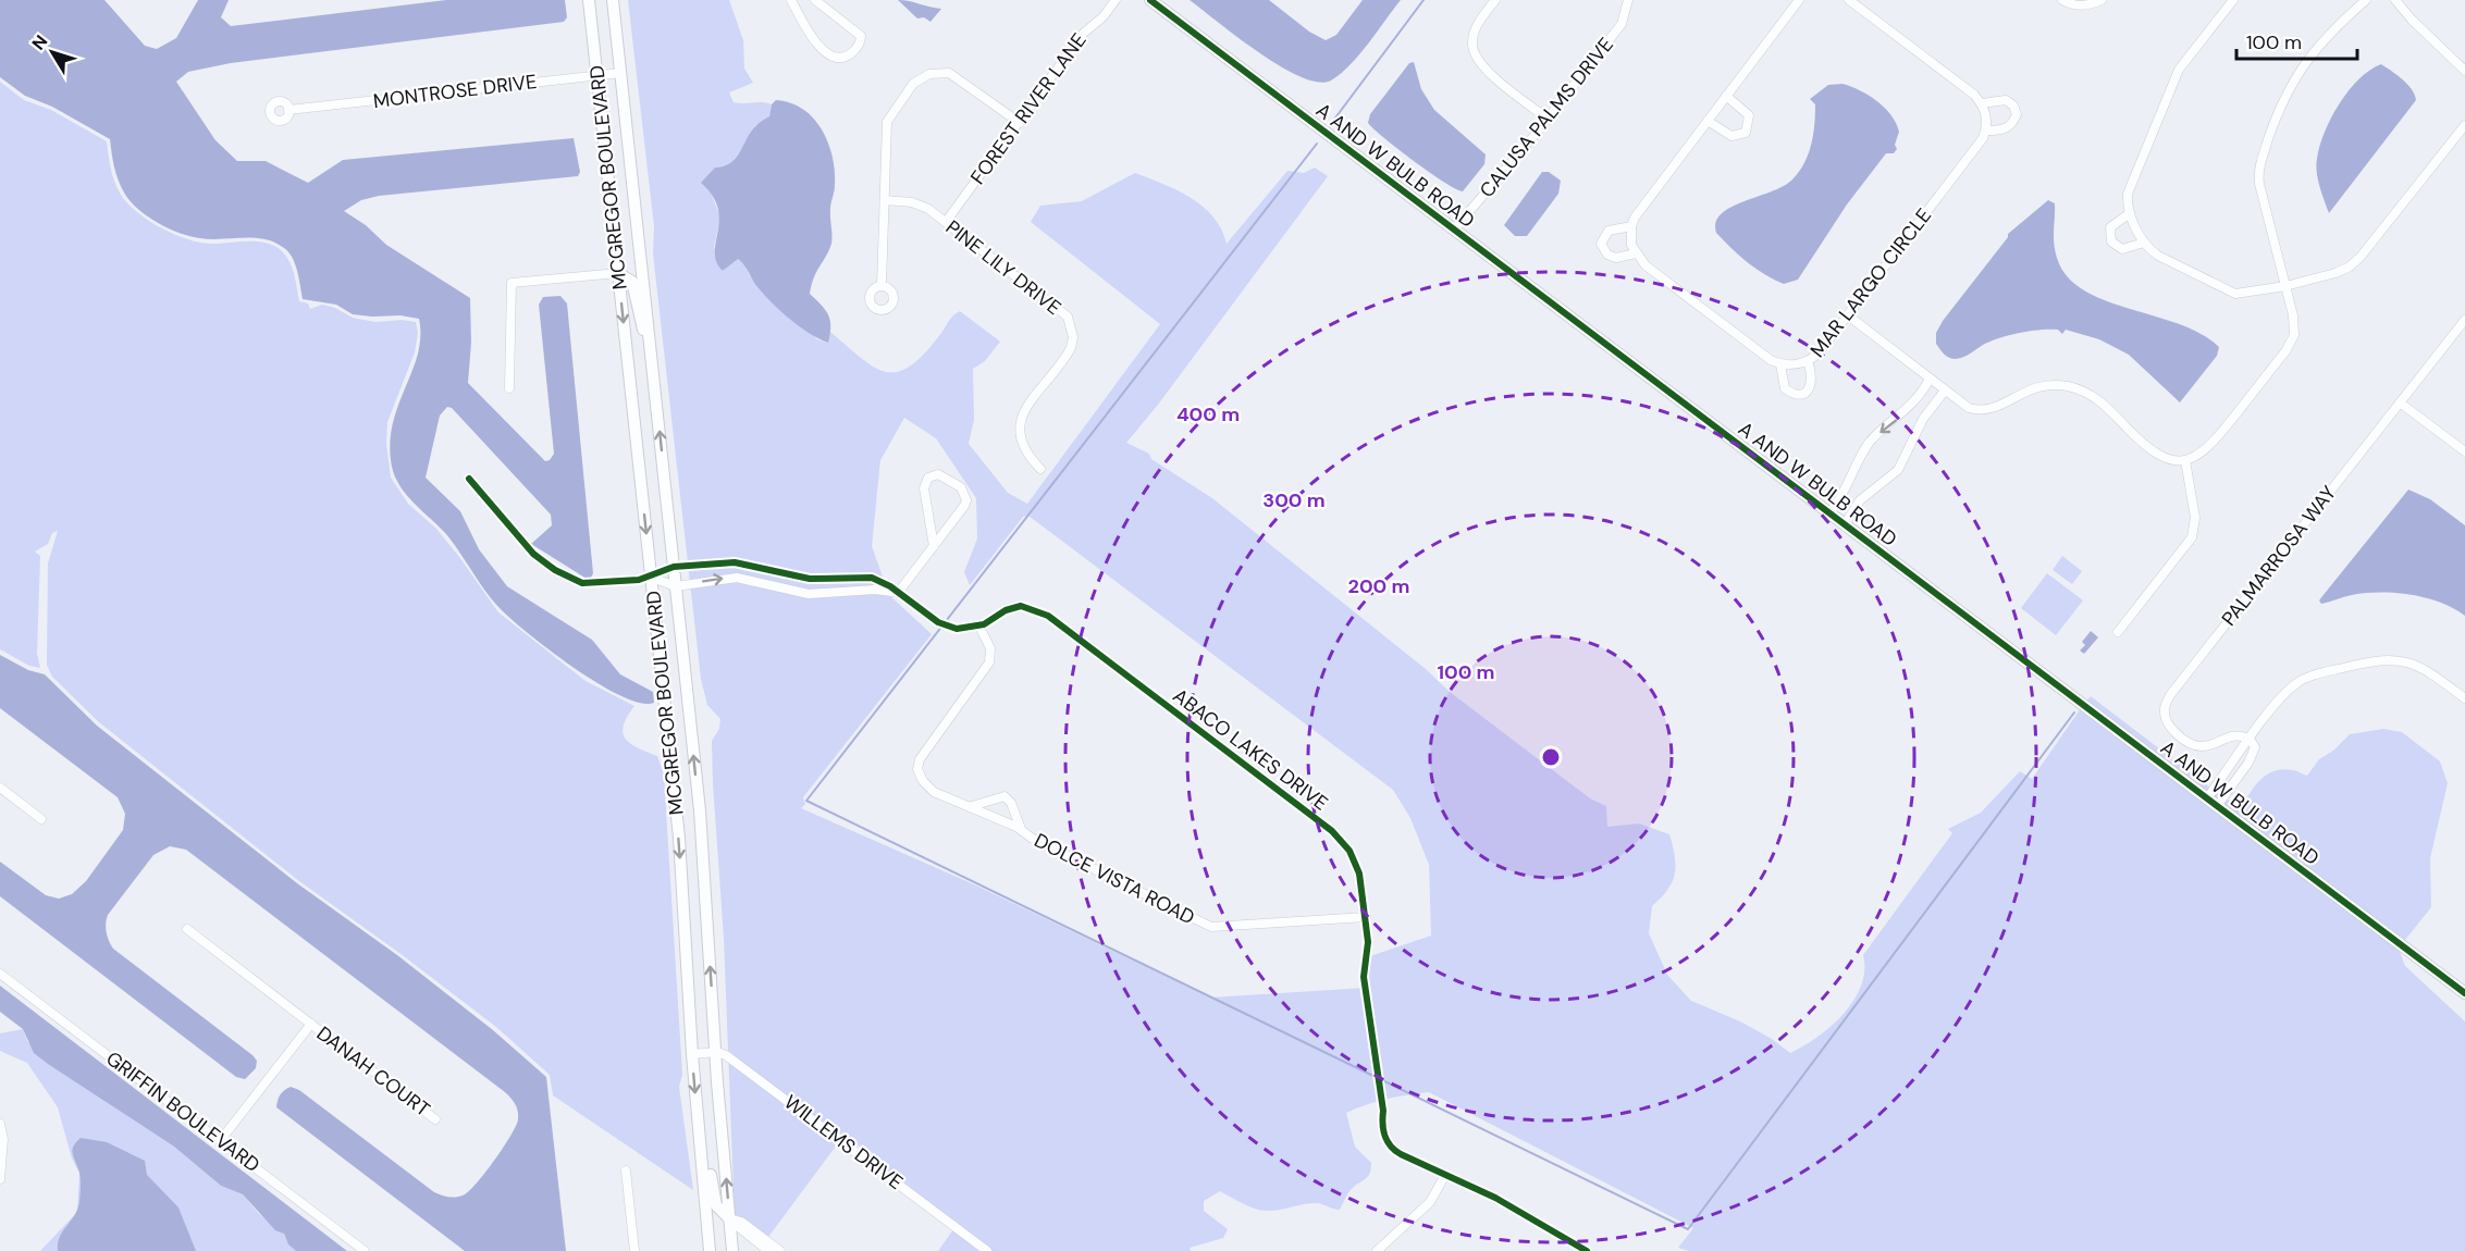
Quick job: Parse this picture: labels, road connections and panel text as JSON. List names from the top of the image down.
{
  "streets": {
    "main road": ["A AND W BULB ROAD", "MCGREGOR BOULEVARD"],
    "street": [
      "MONTROSE DRIVE",
      "FOREST RIVER LANE",
      "CALUSA PALMS DRIVE",
      "PINE LILY DRIVE",
      "MAR LARGO CIRCLE",
      "PALMARROSA WAY",
      "ABACO LAKES DRIVE",
      "DOLCE VISTA ROAD",
      "DANAH COURT",
      "GRIFFIN BOULEVARD",
      "WILLEMS DRIVE"
    ]
  },
  "crossings": [
    ["MONTROSE DRIVE", "MCGREGOR BOULEVARD"],
    ["FOREST RIVER LANE", "PINE LILY DRIVE"],
    ["CALUSA PALMS DRIVE", "A AND W BULB ROAD"],
    ["MCGREGOR BOULEVARD", "WILLEMS DRIVE"],
    ["ABACO LAKES DRIVE", "DOLCE VISTA ROAD"],
    ["DANAH COURT", "GRIFFIN BOULEVARD"]
  ],
  "scale_bar": "100 m",
  "north": "top left",
  "rings": [
    "400 m",
    "300 m",
    "200 m",
    "100 m"
  ]
}
